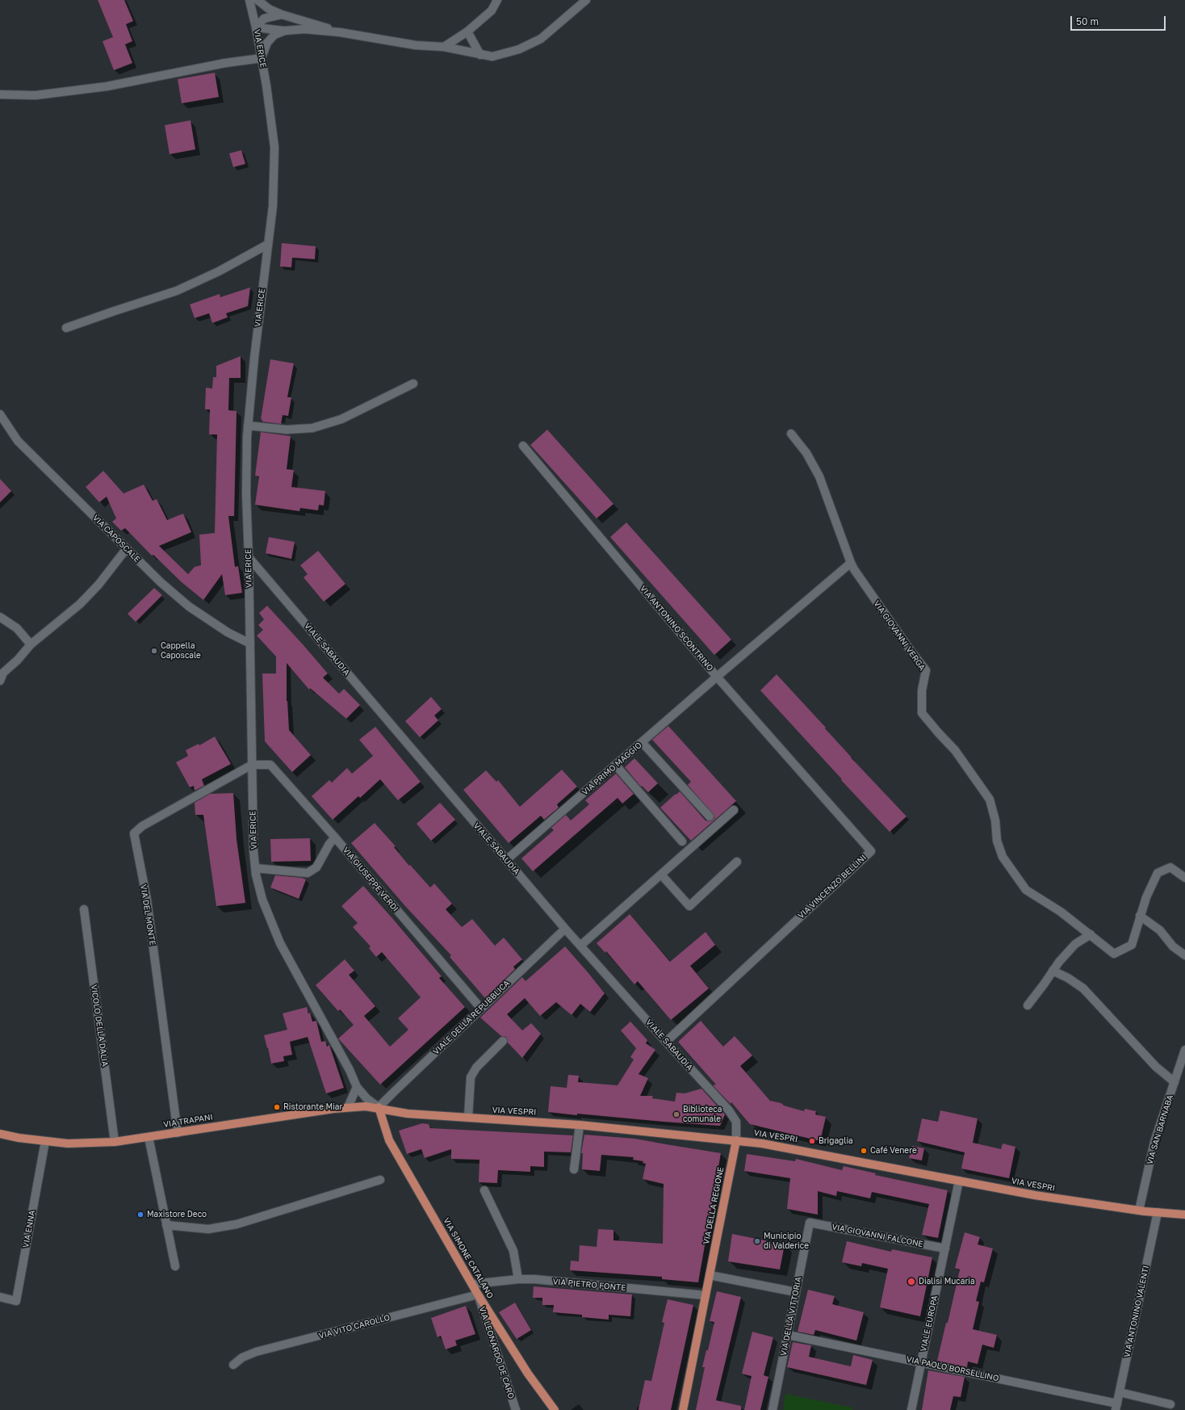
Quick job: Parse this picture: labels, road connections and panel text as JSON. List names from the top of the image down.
{
  "streets": {
    "main road": [
      "VIA VESPRI",
      "VIA TRAPANI",
      "VIA DELLA REGIONE",
      "VIA SIMONE CATALANO"
    ],
    "street": [
      "VIA ERICE",
      "VIA CAPOSCALE",
      "VIA ANTONINO SCONTRINO",
      "VIA GIOVANNI VERGA",
      "VIALE SABAUDIA",
      "VIA PRIMO MAGGIO",
      "VIA GIUSEPPE VERDI",
      "VIA VINCENZO BELLINI",
      "VIA DEL MONTE",
      "VIALE DELLA REPUBBLICA",
      "VICOLO DELLA DALIA",
      "VIA SAN BARNABA",
      "VIA ENNA",
      "VIA GIOVANNI FALCONE",
      "VIA PIETRO FONTE",
      "VIA ANTONINO VALENTI",
      "VIA DELLA VITTORIA",
      "VIALE EUROPA",
      "VIA VITO CAROLLO",
      "VIA LEONARDO DE CARO",
      "VIA PAOLO BORSELLINO"
    ]
  },
  "crossings": [
    ["VIA ERICE", "VIA CAPOSCALE"],
    ["VIA ERICE", "VIALE SABAUDIA"],
    ["VIA ERICE", "VIA GIUSEPPE VERDI"],
    ["VIA ERICE", "VIA DEL MONTE"],
    ["VIA ERICE", "VIALE DELLA REPUBBLICA"],
    ["VIA ERICE", "VIA VESPRI"],
    ["VIA ERICE", "VIA TRAPANI"],
    ["VIA ERICE", "VIA SIMONE CATALANO"],
    ["VIA ANTONINO SCONTRINO", "VIA GIOVANNI VERGA"],
    ["VIA ANTONINO SCONTRINO", "VIA PRIMO MAGGIO"],
    ["VIA ANTONINO SCONTRINO", "VIA VINCENZO BELLINI"],
    ["VIALE SABAUDIA", "VIA PRIMO MAGGIO"],
    ["VIALE SABAUDIA", "VIA VINCENZO BELLINI"],
    ["VIALE SABAUDIA", "VIALE DELLA REPUBBLICA"],
    ["VIALE SABAUDIA", "VIA VESPRI"],
    ["VIALE SABAUDIA", "VIA DELLA REGIONE"],
    ["VIA PRIMO MAGGIO", "VIA VINCENZO BELLINI"],
    ["VIA GIUSEPPE VERDI", "VIA DEL MONTE"],
    ["VIA GIUSEPPE VERDI", "VIALE DELLA REPUBBLICA"],
    ["VIA DEL MONTE", "VIA TRAPANI"],
    ["VIALE DELLA REPUBBLICA", "VIA VESPRI"],
    ["VIALE DELLA REPUBBLICA", "VIA TRAPANI"],
    ["VIALE DELLA REPUBBLICA", "VIA SIMONE CATALANO"],
    ["VICOLO DELLA DALIA", "VIA TRAPANI"],
    ["VIA VESPRI", "VIA TRAPANI"],
    ["VIA VESPRI", "VIA SAN BARNABA"],
    ["VIA VESPRI", "VIA DELLA REGIONE"],
    ["VIA VESPRI", "VIA SIMONE CATALANO"],
    ["VIA VESPRI", "VIA ANTONINO VALENTI"],
    ["VIA VESPRI", "VIALE EUROPA"],
    ["VIA TRAPANI", "VIA ENNA"],
    ["VIA TRAPANI", "VIA SIMONE CATALANO"],
    ["VIA DELLA REGIONE", "VIA PIETRO FONTE"],
    ["VIA GIOVANNI FALCONE", "VIA DELLA VITTORIA"],
    ["VIA GIOVANNI FALCONE", "VIALE EUROPA"],
    ["VIA SIMONE CATALANO", "VIA PIETRO FONTE"],
    ["VIA SIMONE CATALANO", "VIA VITO CAROLLO"],
    ["VIA SIMONE CATALANO", "VIA LEONARDO DE CARO"],
    ["VIA ANTONINO VALENTI", "VIA PAOLO BORSELLINO"],
    ["VIA DELLA VITTORIA", "VIA PAOLO BORSELLINO"],
    ["VIALE EUROPA", "VIA PAOLO BORSELLINO"],
    ["VIA VITO CAROLLO", "VIA LEONARDO DE CARO"]
  ],
  "places": [
    "Cappella Caposcale",
    "Ristorante Miar",
    "Biblioteca comunale",
    "Brigaglia",
    "Café Venere",
    "Maxistore Deco",
    "Municipio di Valderice",
    "Dialisi Mucaria"
  ],
  "scale_bar": "50 m"
}
